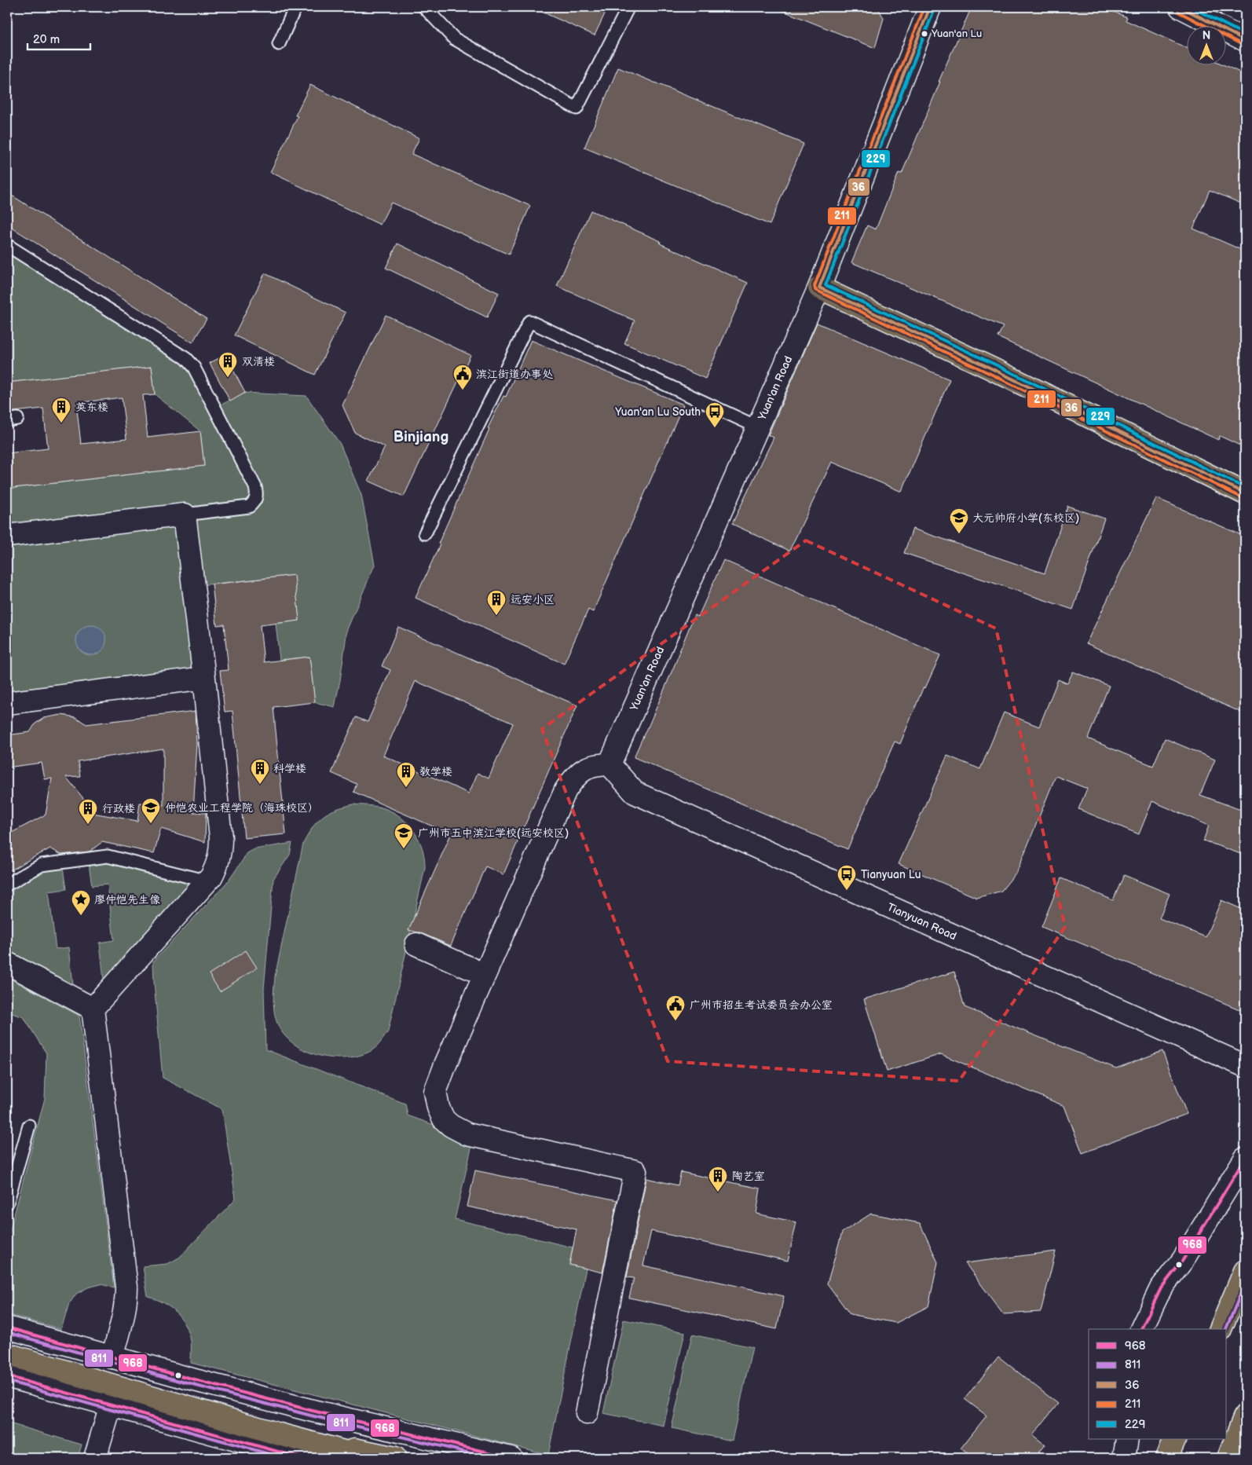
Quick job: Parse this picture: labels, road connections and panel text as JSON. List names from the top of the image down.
{
  "streets": {
    "street": ["Yuan'an Road", "Tianyuan Road"]
  },
  "crossings": [
    ["Yuan'an Road", "Tianyuan Road"]
  ],
  "districts": ["Binjiang"],
  "places": {
    "other": ["Yuan'an Lu"],
    "building": [
      "双清楼",
      "英东楼",
      "远安小区",
      "科学楼",
      "教学楼",
      "行政楼",
      "陶艺室"
    ],
    "public building": ["滨江街道办事处", "广州市招生考试委员会办公室"],
    "bus stop": ["Yuan'an Lu South", "Tianyuan Lu"],
    "school or university": ["大元帅府小学(东校区)", "仲恺农业工程学院（海珠校区）", "广州市五中滨江学校(远安校区)"],
    "place": ["廖仲恺先生像"]
  },
  "lines": [
    "transit line 36",
    "transit line 211",
    "transit line 229",
    "transit line 968",
    "transit line 811"
  ],
  "legend": [
    "968",
    "811",
    "36",
    "211",
    "229"
  ],
  "scale_bar": "20 m",
  "north": "top"
}
